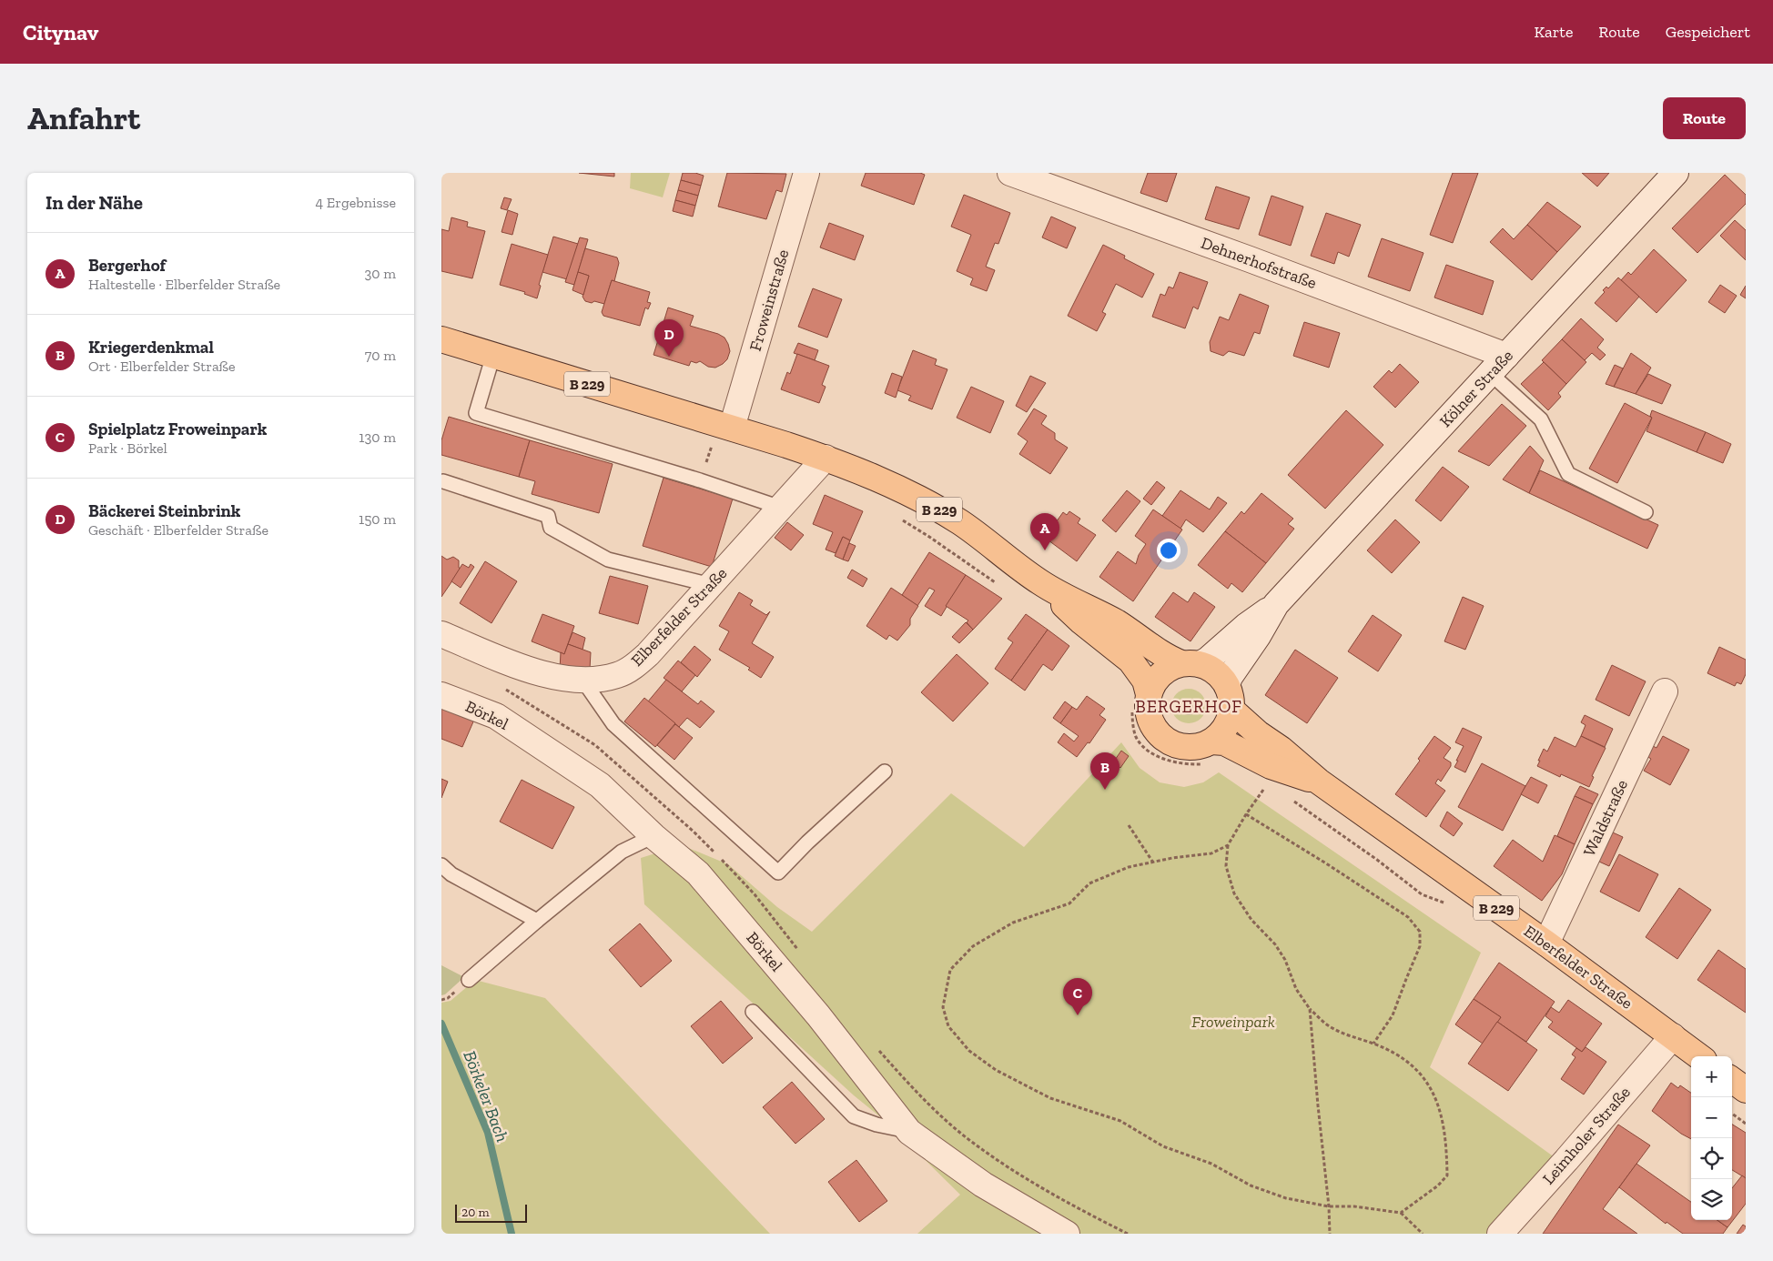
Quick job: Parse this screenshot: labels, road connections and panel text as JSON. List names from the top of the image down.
{
  "streets": {
    "main road": ["B 229", "Elberfelder Straße"],
    "street": [
      "Dehnerhofstraße",
      "Froweinstraße",
      "Kölner Straße",
      "Börkel",
      "Waldstraße",
      "Leimholer Straße"
    ]
  },
  "crossings": [
    ["Dehnerhofstraße", "Kölner Straße"],
    ["Froweinstraße", "B 229"],
    ["B 229", "Kölner Straße"],
    ["B 229", "Elberfelder Straße"],
    ["Kölner Straße", "Elberfelder Straße"],
    ["Elberfelder Straße", "Waldstraße"],
    ["Elberfelder Straße", "Leimholer Straße"]
  ],
  "districts": ["BERGERHOF"],
  "water": ["Börkeler Bach"],
  "parks": ["Froweinpark"],
  "scale_bar": "20 m",
  "page": {
    "header": "Citynav",
    "nav": ["Karte", "Route", "Gespeichert"],
    "buttons": "Route",
    "title": "Anfahrt",
    "heading": ["In der Nähe", "4 Ergebnisse"],
    "list": [
      {
        "mark": "A",
        "name": "Bergerhof",
        "note": "Haltestelle · Elberfelder Straße",
        "value": "30 m"
      },
      {
        "mark": "B",
        "name": "Kriegerdenkmal",
        "note": "Ort · Elberfelder Straße",
        "value": "70 m"
      },
      {
        "mark": "C",
        "name": "Spielplatz Froweinpark",
        "note": "Park · Börkel",
        "value": "130 m"
      },
      {
        "mark": "D",
        "name": "Bäckerei Steinbrink",
        "note": "Geschäft · Elberfelder Straße",
        "value": "150 m"
      }
    ],
    "pins": [
      "D",
      "A",
      "B",
      "C"
    ],
    "map_buttons": ["+", "−"],
    "scale": "20 m"
  }
}
